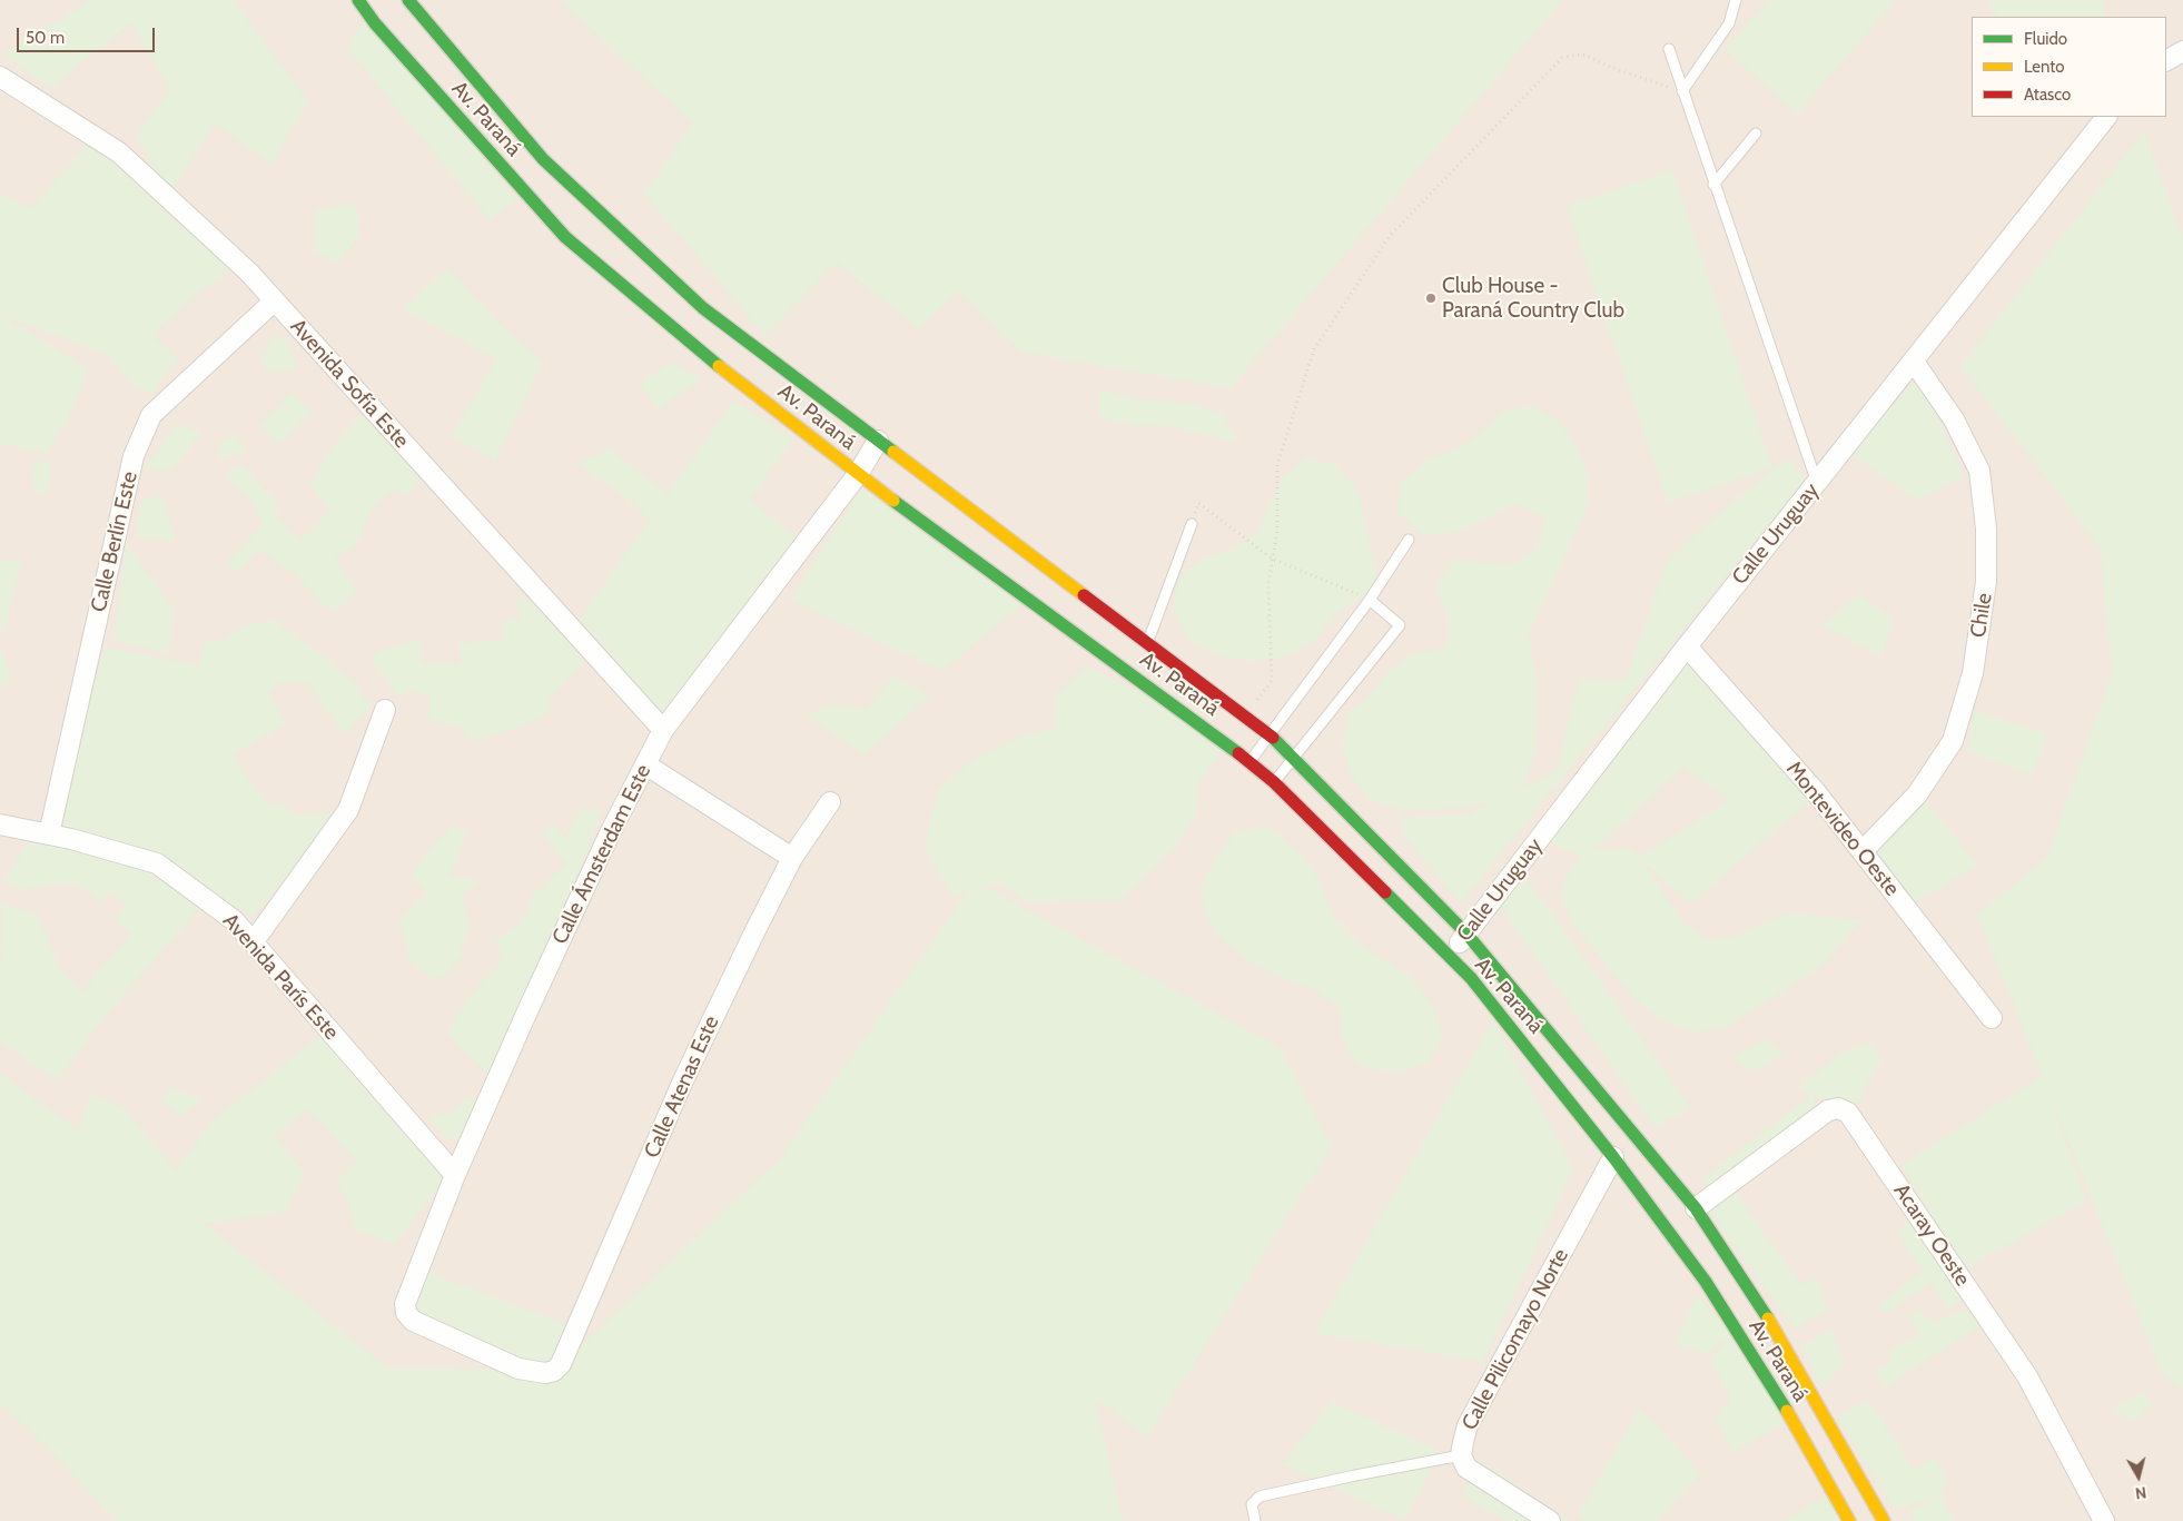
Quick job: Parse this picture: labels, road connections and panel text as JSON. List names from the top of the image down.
{
  "streets": {
    "street": [
      "Av. Paraná",
      "Avenida Sofía Este",
      "Calle Uruguay",
      "Calle Berlín Este",
      "Chile",
      "Montevideo Oeste",
      "Calle Ámsterdam Este",
      "Avenida París Este",
      "Calle Atenas Este",
      "Acaray Oeste",
      "Calle Pilicomayo Norte"
    ]
  },
  "crossings": [
    ["Av. Paraná", "Calle Uruguay"],
    ["Av. Paraná", "Calle Ámsterdam Este"],
    ["Av. Paraná", "Acaray Oeste"],
    ["Av. Paraná", "Calle Pilicomayo Norte"],
    ["Avenida Sofía Este", "Calle Berlín Este"],
    ["Avenida Sofía Este", "Calle Ámsterdam Este"],
    ["Calle Uruguay", "Chile"],
    ["Calle Uruguay", "Montevideo Oeste"],
    ["Calle Berlín Este", "Avenida París Este"],
    ["Chile", "Montevideo Oeste"],
    ["Calle Ámsterdam Este", "Avenida París Este"],
    ["Calle Ámsterdam Este", "Calle Atenas Este"]
  ],
  "places": ["Club House - Paraná Country Club"],
  "legend": ["Fluido", "Lento", "Atasco"],
  "scale_bar": "50 m",
  "north": "bottom"
}
